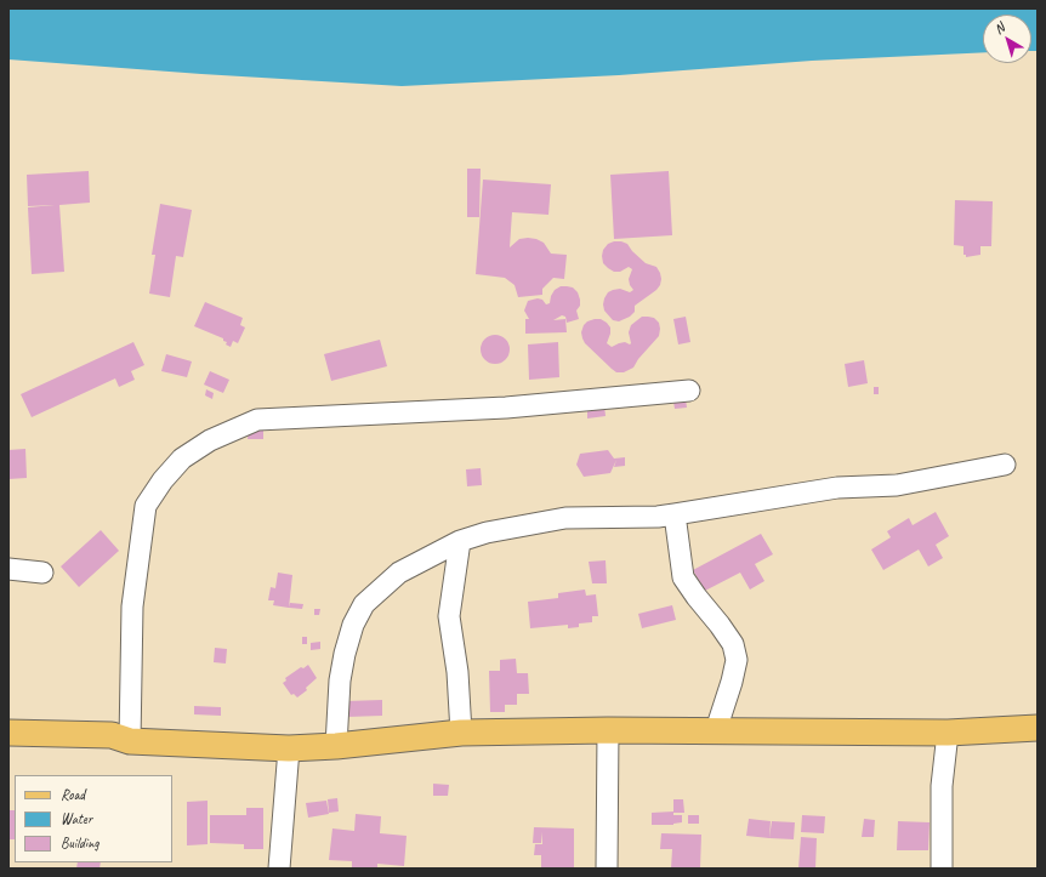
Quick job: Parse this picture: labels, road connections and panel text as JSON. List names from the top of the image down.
{
  "legend": ["Road", "Water", "Building"],
  "north": "top left"
}
